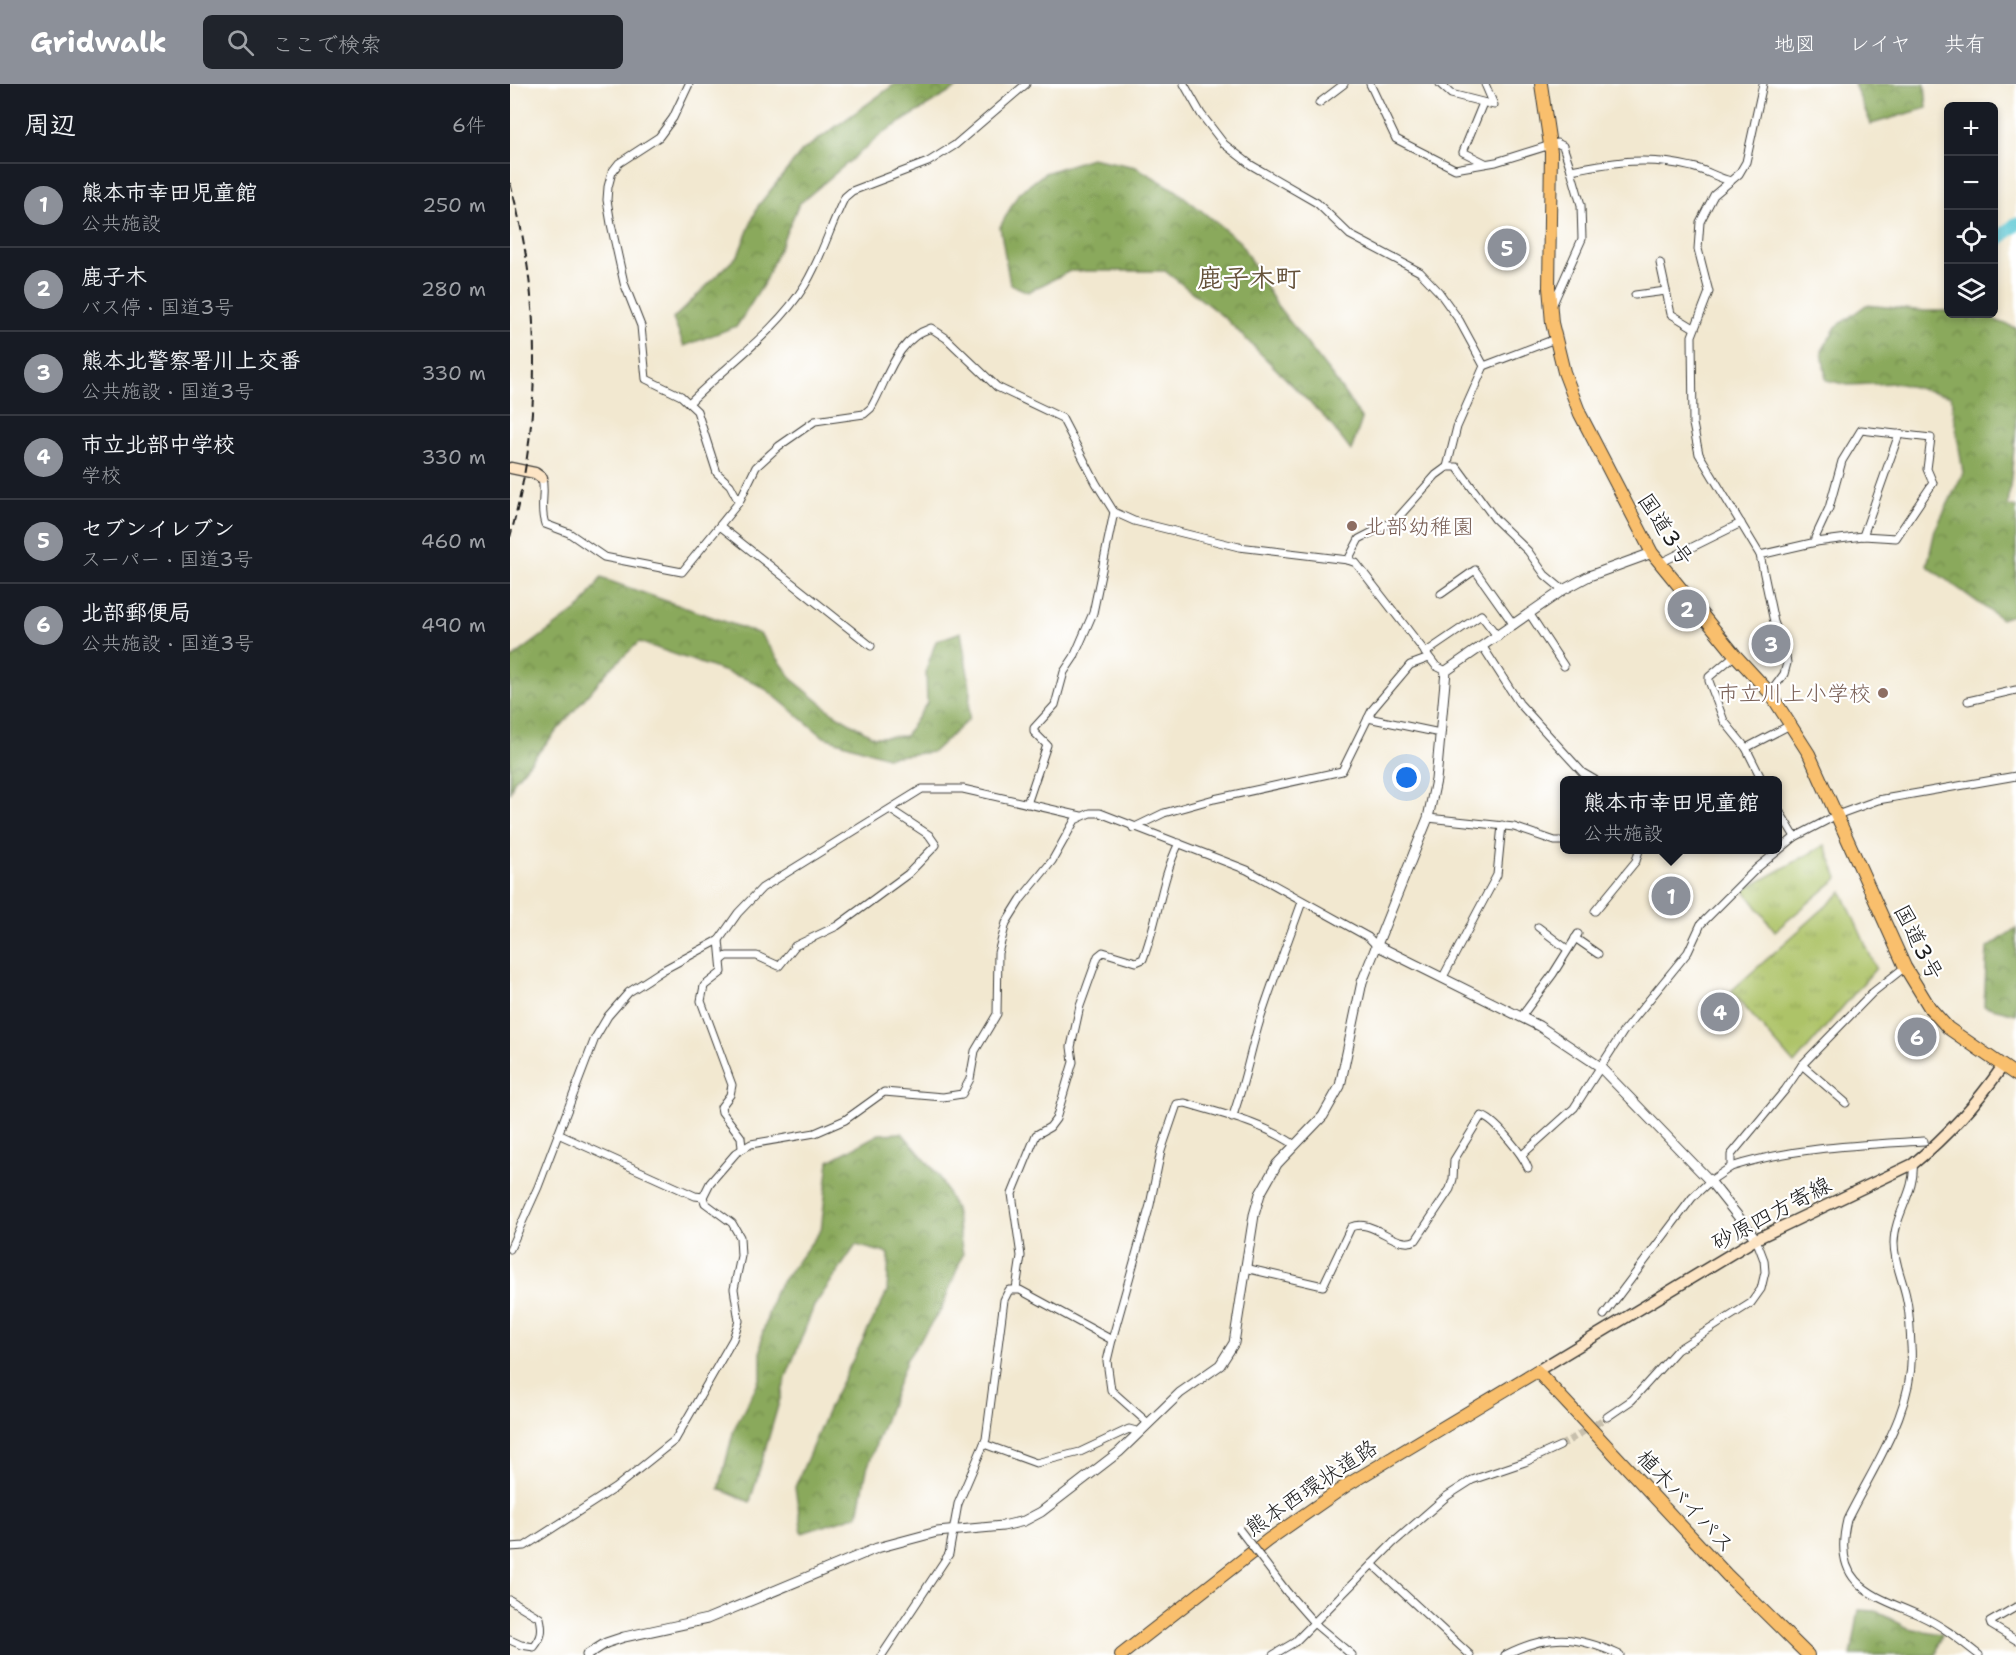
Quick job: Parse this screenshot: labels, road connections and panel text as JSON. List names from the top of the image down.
{
  "streets": {
    "highway": ["国道3号", "熊本西環状道路", "植木バイパス"],
    "main road": ["砂原四方寄線"]
  },
  "crossings": [
    ["国道3号", "砂原四方寄線"],
    ["砂原四方寄線", "熊本西環状道路"],
    ["砂原四方寄線", "植木バイパス"],
    ["熊本西環状道路", "植木バイパス"]
  ],
  "districts": ["鹿子木町"],
  "places": ["北部幼稚園", "市立川上小学校"],
  "page": {
    "header": "Gridwalk",
    "search": "ここで検索",
    "nav": ["地図", "レイヤ", "共有"],
    "heading": ["周辺", "6件"],
    "map_buttons": ["+", "−"],
    "list": [
      {
        "mark": "1",
        "name": "熊本市幸田児童館",
        "note": "公共施設",
        "value": "250 m"
      },
      {
        "mark": "2",
        "name": "鹿子木",
        "note": "バス停 · 国道3号",
        "value": "280 m"
      },
      {
        "mark": "3",
        "name": "熊本北警察署川上交番",
        "note": "公共施設 · 国道3号",
        "value": "330 m"
      },
      {
        "mark": "4",
        "name": "市立北部中学校",
        "note": "学校",
        "value": "330 m"
      },
      {
        "mark": "5",
        "name": "セブンイレブン",
        "note": "スーパー · 国道3号",
        "value": "460 m"
      },
      {
        "mark": "6",
        "name": "北部郵便局",
        "note": "公共施設 · 国道3号",
        "value": "490 m"
      }
    ],
    "pins": [
      "5",
      "2",
      "3",
      "1",
      "4",
      "6"
    ],
    "popup": ["熊本市幸田児童館", "公共施設"]
  }
}
